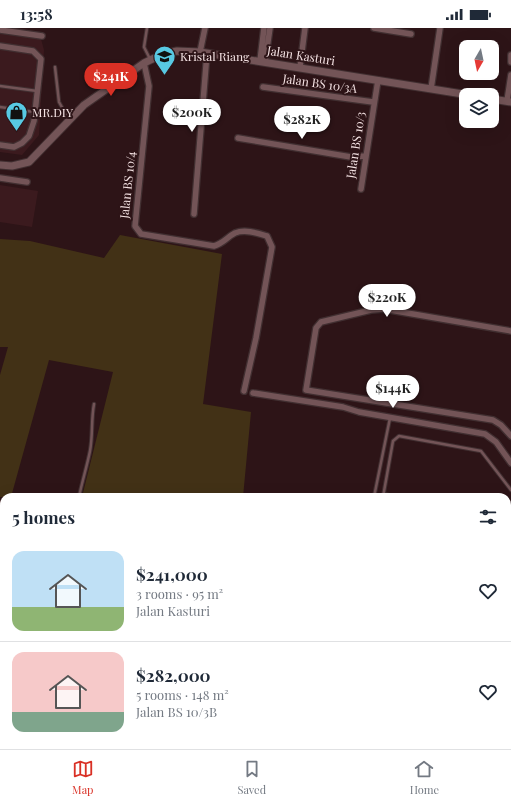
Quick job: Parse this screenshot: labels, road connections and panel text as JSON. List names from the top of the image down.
{
  "streets": {
    "street": [
      "Jalan Kasturi",
      "Jalan BS 10/3A",
      "Jalan BS 10/3",
      "Jalan BS 10/4"
    ]
  },
  "crossings": [
    ["Jalan Kasturi", "Jalan BS 10/3"],
    ["Jalan Kasturi", "Jalan BS 10/4"],
    ["Jalan BS 10/3A", "Jalan BS 10/3"]
  ],
  "places": {
    "school or university": ["Kristal Riang"],
    "shop": ["MR.DIY"]
  },
  "north": "bottom",
  "page": {
    "status": "13:58",
    "price": [
      "$241K",
      "$200K",
      "$282K",
      "$220K",
      "$144K"
    ],
    "heading": "5 homes",
    "list": [
      {
        "name": "$241,000",
        "note": "3 rooms · 95 m² · Jalan Kasturi"
      },
      {
        "name": "$282,000",
        "note": "5 rooms · 148 m² · Jalan BS 10/3B"
      }
    ],
    "tabs": ["Map", "Saved", "Home"]
  }
}
